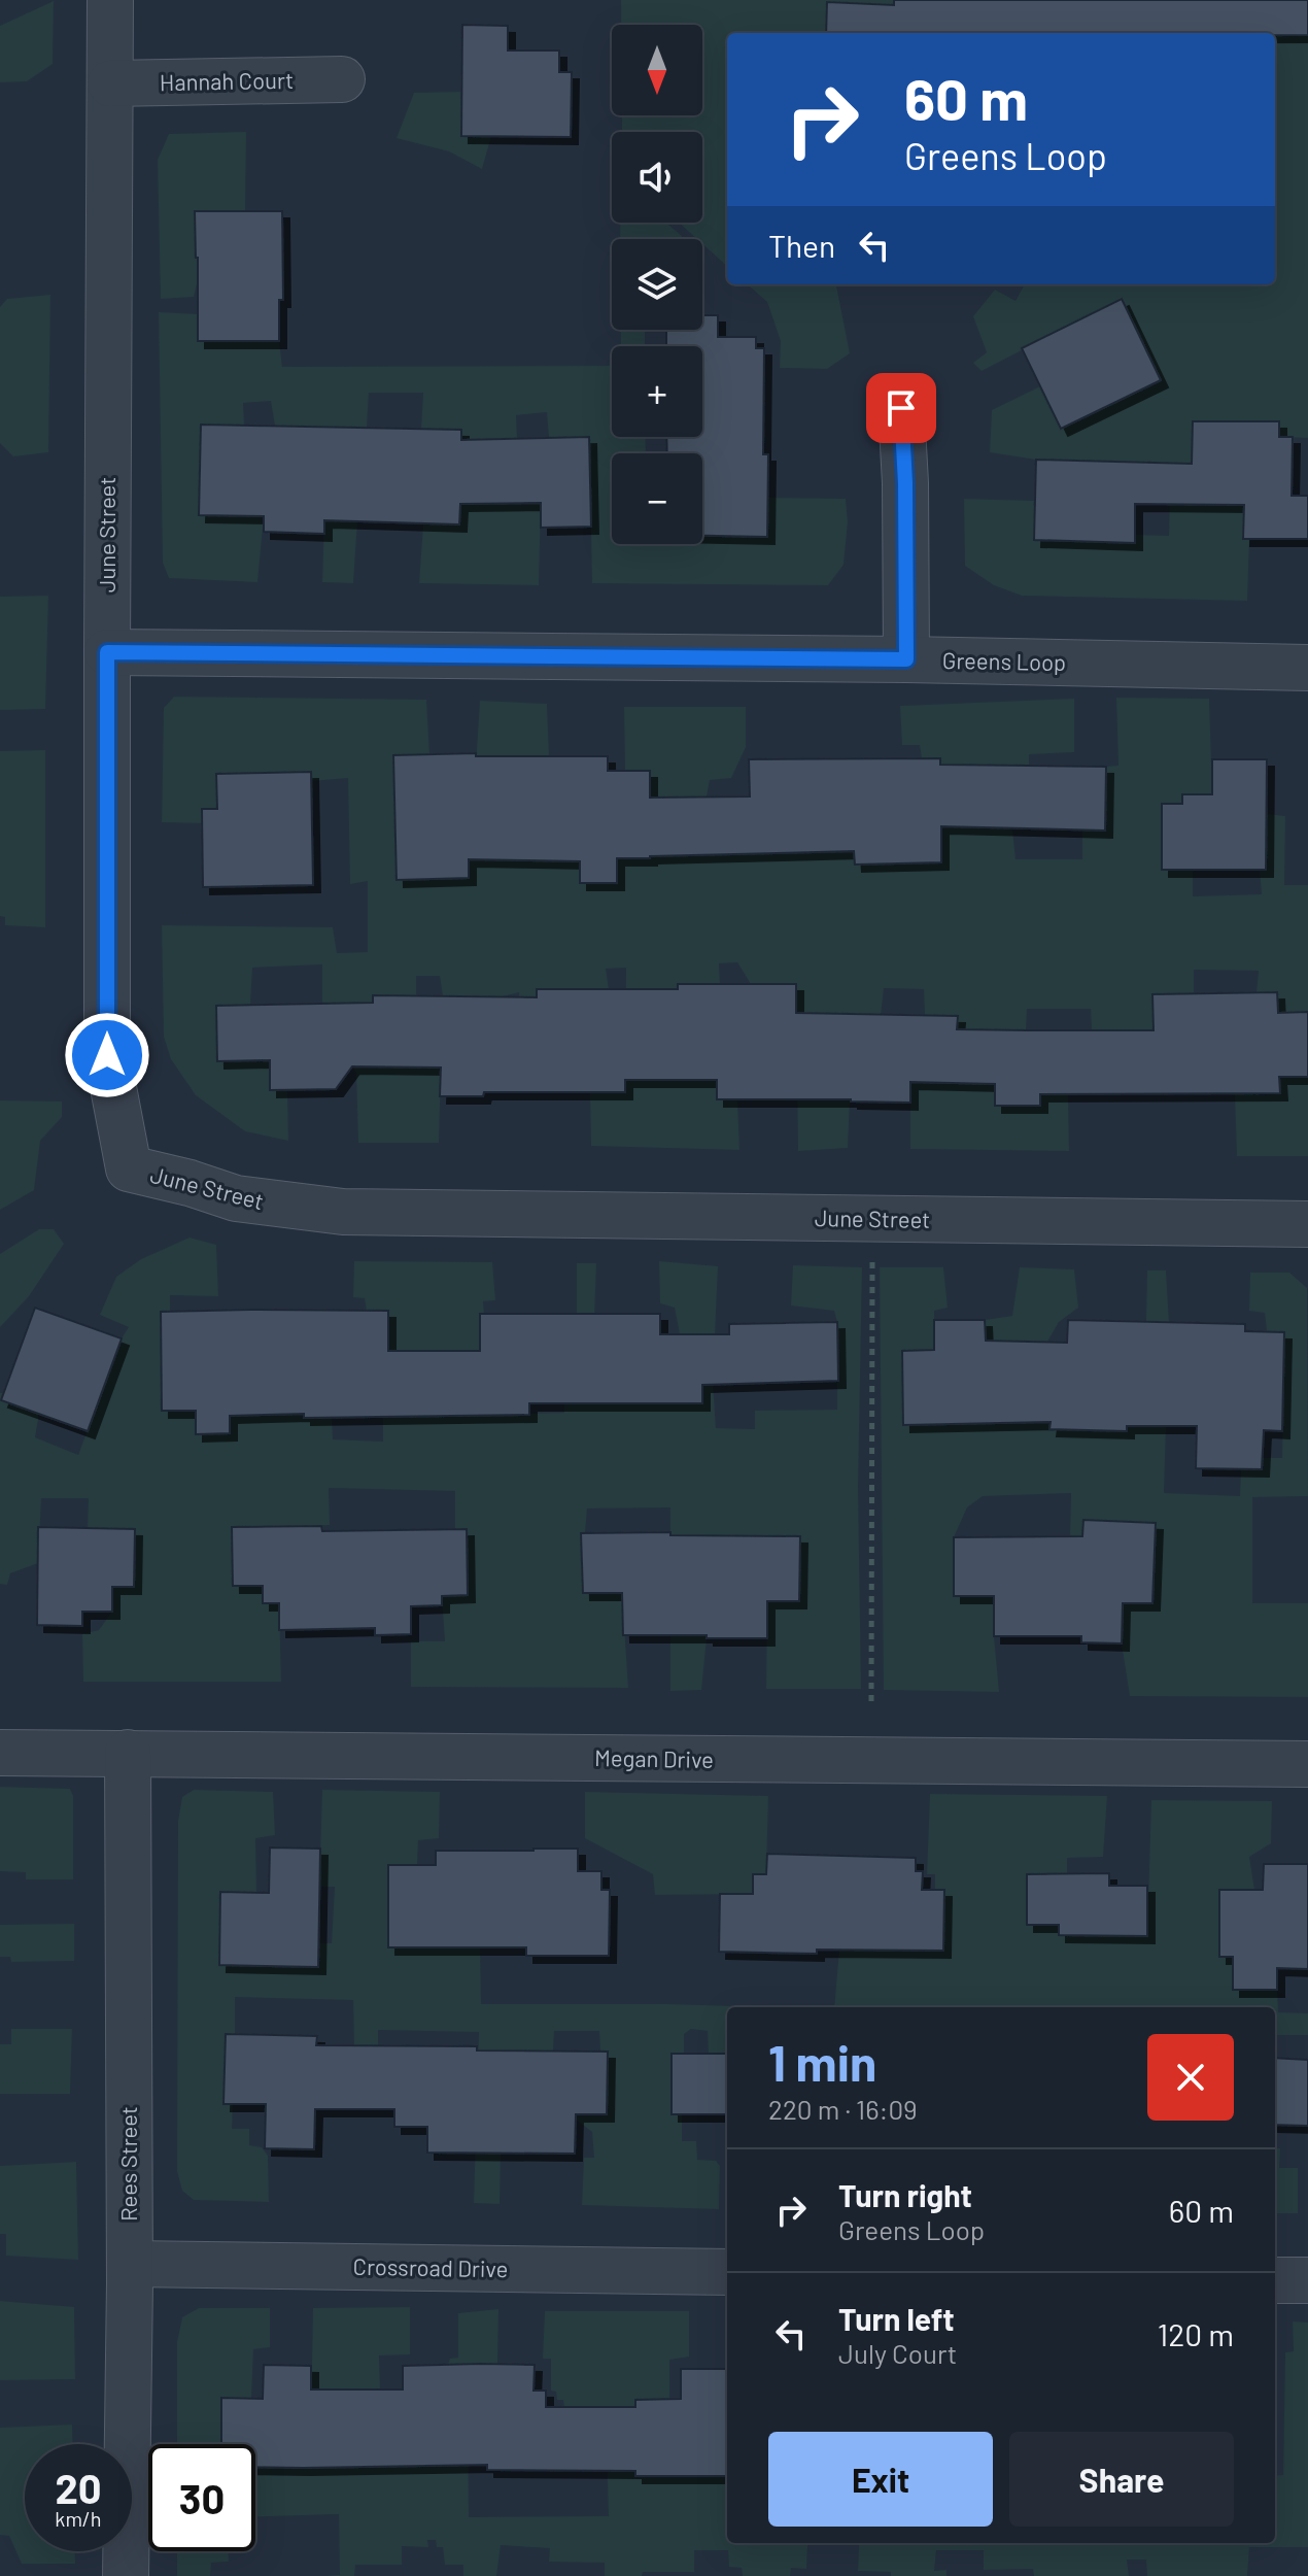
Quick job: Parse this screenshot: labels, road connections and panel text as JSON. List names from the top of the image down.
{
  "streets": {
    "street": [
      "Hannah Court",
      "June Street",
      "Greens Loop",
      "Megan Drive",
      "Rees Street",
      "Crossroad Drive"
    ]
  },
  "crossings": [
    ["Hannah Court", "June Street"],
    ["June Street", "Greens Loop"],
    ["Megan Drive", "Rees Street"],
    ["Rees Street", "Crossroad Drive"]
  ],
  "north": "bottom",
  "page": {
    "map_buttons": ["+", "−"],
    "turn": ["60 m", "Greens Loop"],
    "then": "Then",
    "heading": ["1 min", "220 m · 16:09"],
    "list": [
      {
        "name": "Turn right",
        "note": "Greens Loop",
        "value": "60 m"
      },
      {
        "name": "Turn left",
        "note": "July Court",
        "value": "120 m"
      }
    ],
    "buttons": ["Exit", "Share"],
    "speed": "20 km/h",
    "limit": "30"
  }
}
